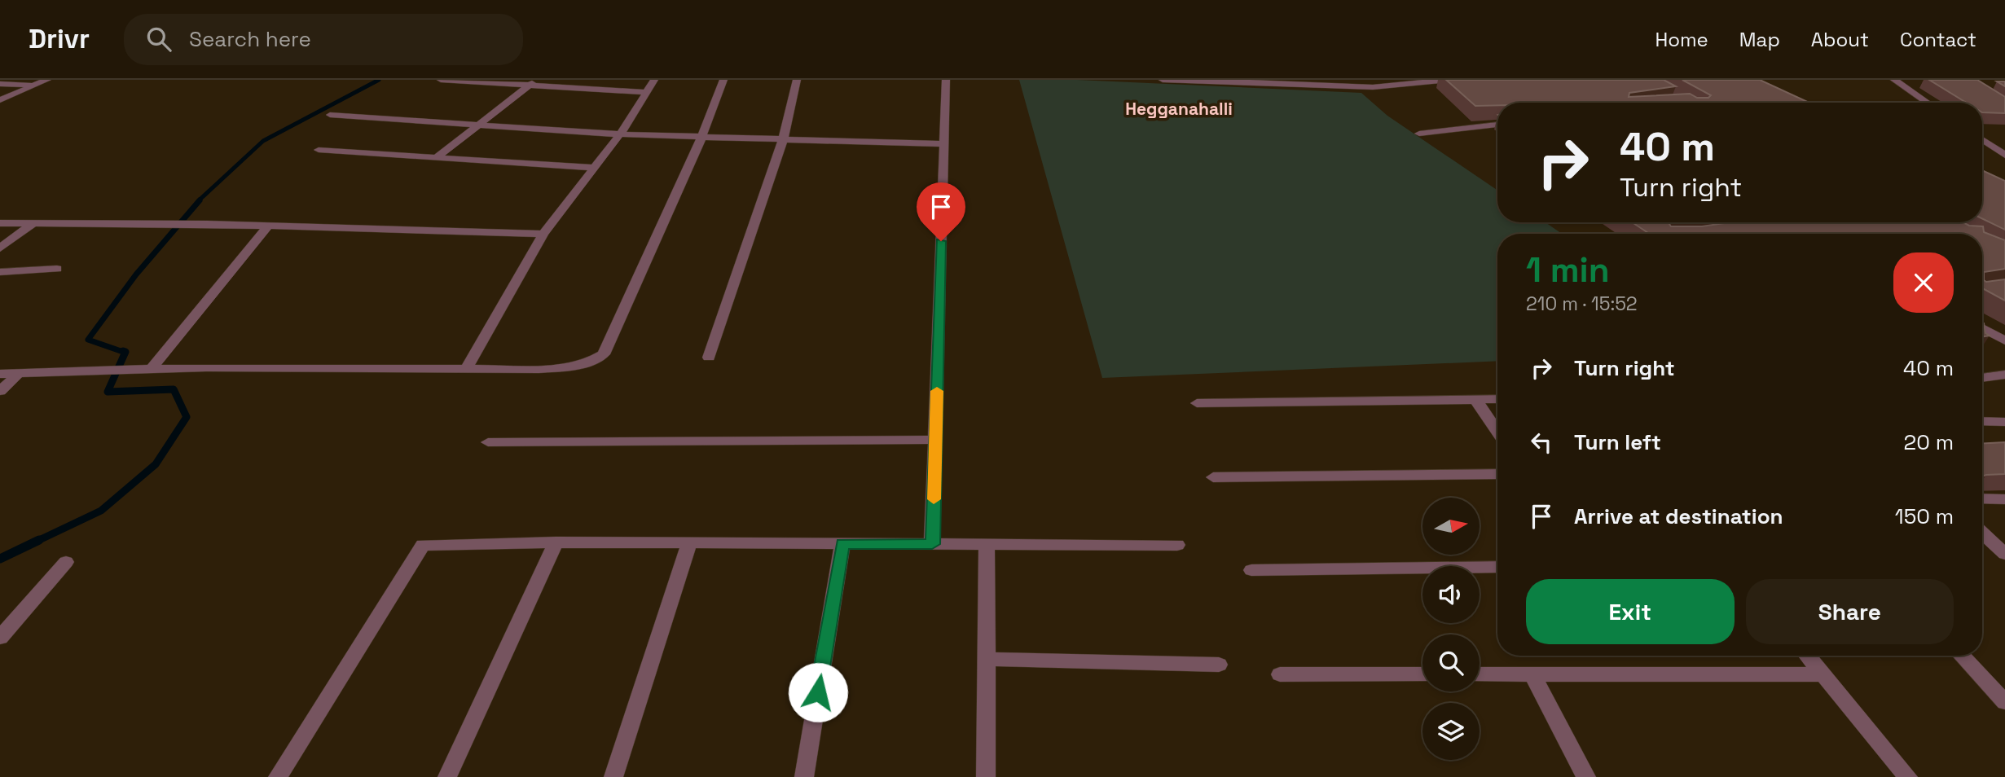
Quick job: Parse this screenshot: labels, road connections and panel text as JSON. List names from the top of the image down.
{
  "districts": ["Hegganahalli"],
  "north": "right",
  "page": {
    "header": "Drivr",
    "search": "Search here",
    "nav": [
      "Home",
      "Map",
      "About",
      "Contact"
    ],
    "turn": ["40 m", "Turn right"],
    "heading": ["1 min", "210 m · 15:52"],
    "list": [
      {
        "name": "Turn right",
        "value": "40 m"
      },
      {
        "name": "Turn left",
        "value": "20 m"
      },
      {
        "name": "Arrive at destination",
        "value": "150 m"
      }
    ],
    "buttons": ["Exit", "Share"]
  }
}
